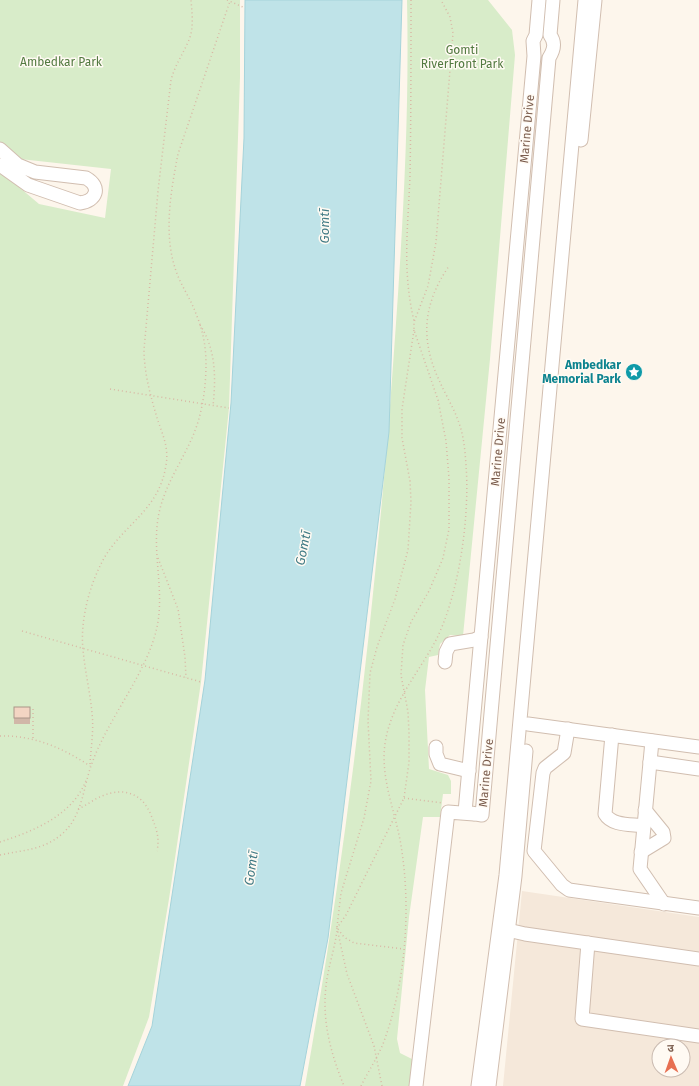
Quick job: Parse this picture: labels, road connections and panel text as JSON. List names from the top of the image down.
{
  "streets": {
    "street": ["Marine Drive"]
  },
  "water": ["Gomtī"],
  "parks": ["Gomti RiverFront Park", "Ambedkar Park"],
  "places": {
    "place": ["Ambedkar Memorial Park"]
  },
  "north": "top"
}
